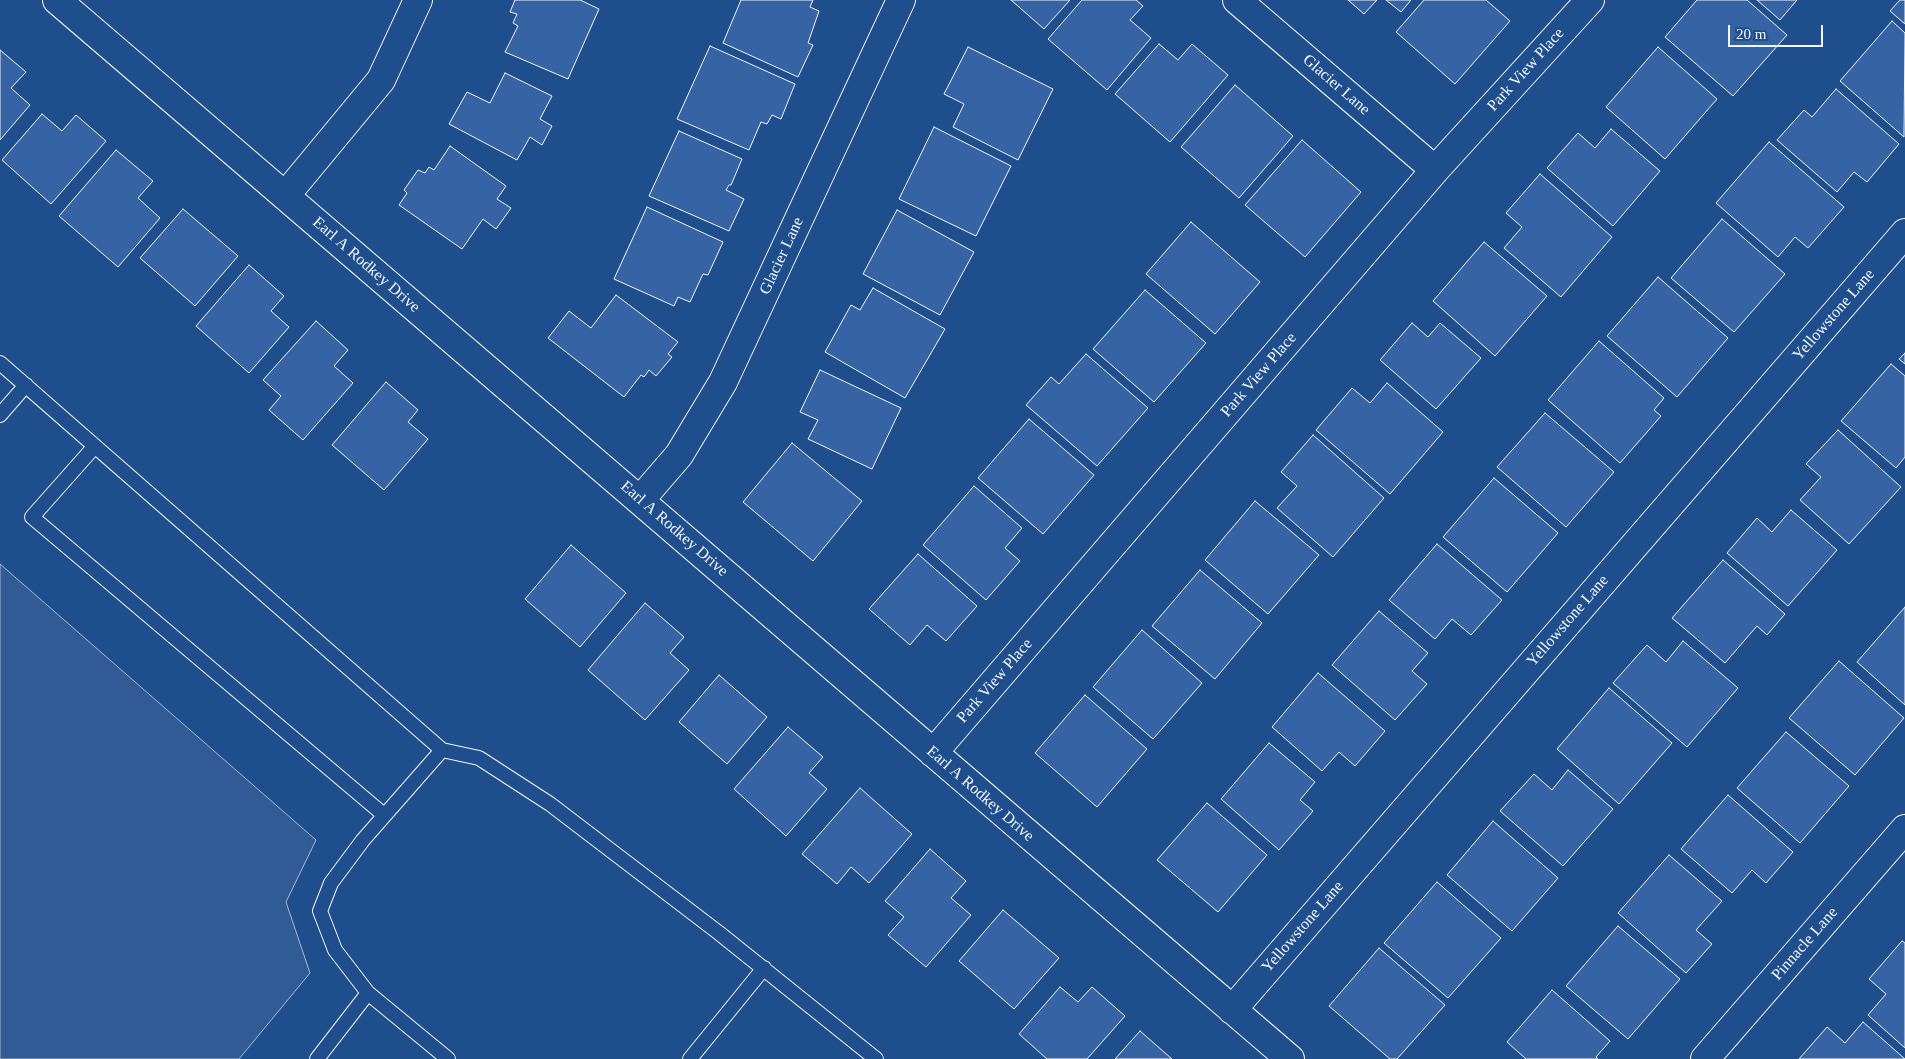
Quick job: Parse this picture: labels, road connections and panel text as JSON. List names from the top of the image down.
{
  "streets": {
    "street": [
      "Park View Place",
      "Glacier Lane",
      "Earl A Rodkey Drive",
      "Yellowstone Lane",
      "Pinnacle Lane"
    ]
  },
  "crossings": [
    ["Park View Place", "Glacier Lane"],
    ["Park View Place", "Earl A Rodkey Drive"],
    ["Glacier Lane", "Earl A Rodkey Drive"],
    ["Earl A Rodkey Drive", "Yellowstone Lane"]
  ],
  "scale_bar": "20 m"
}
